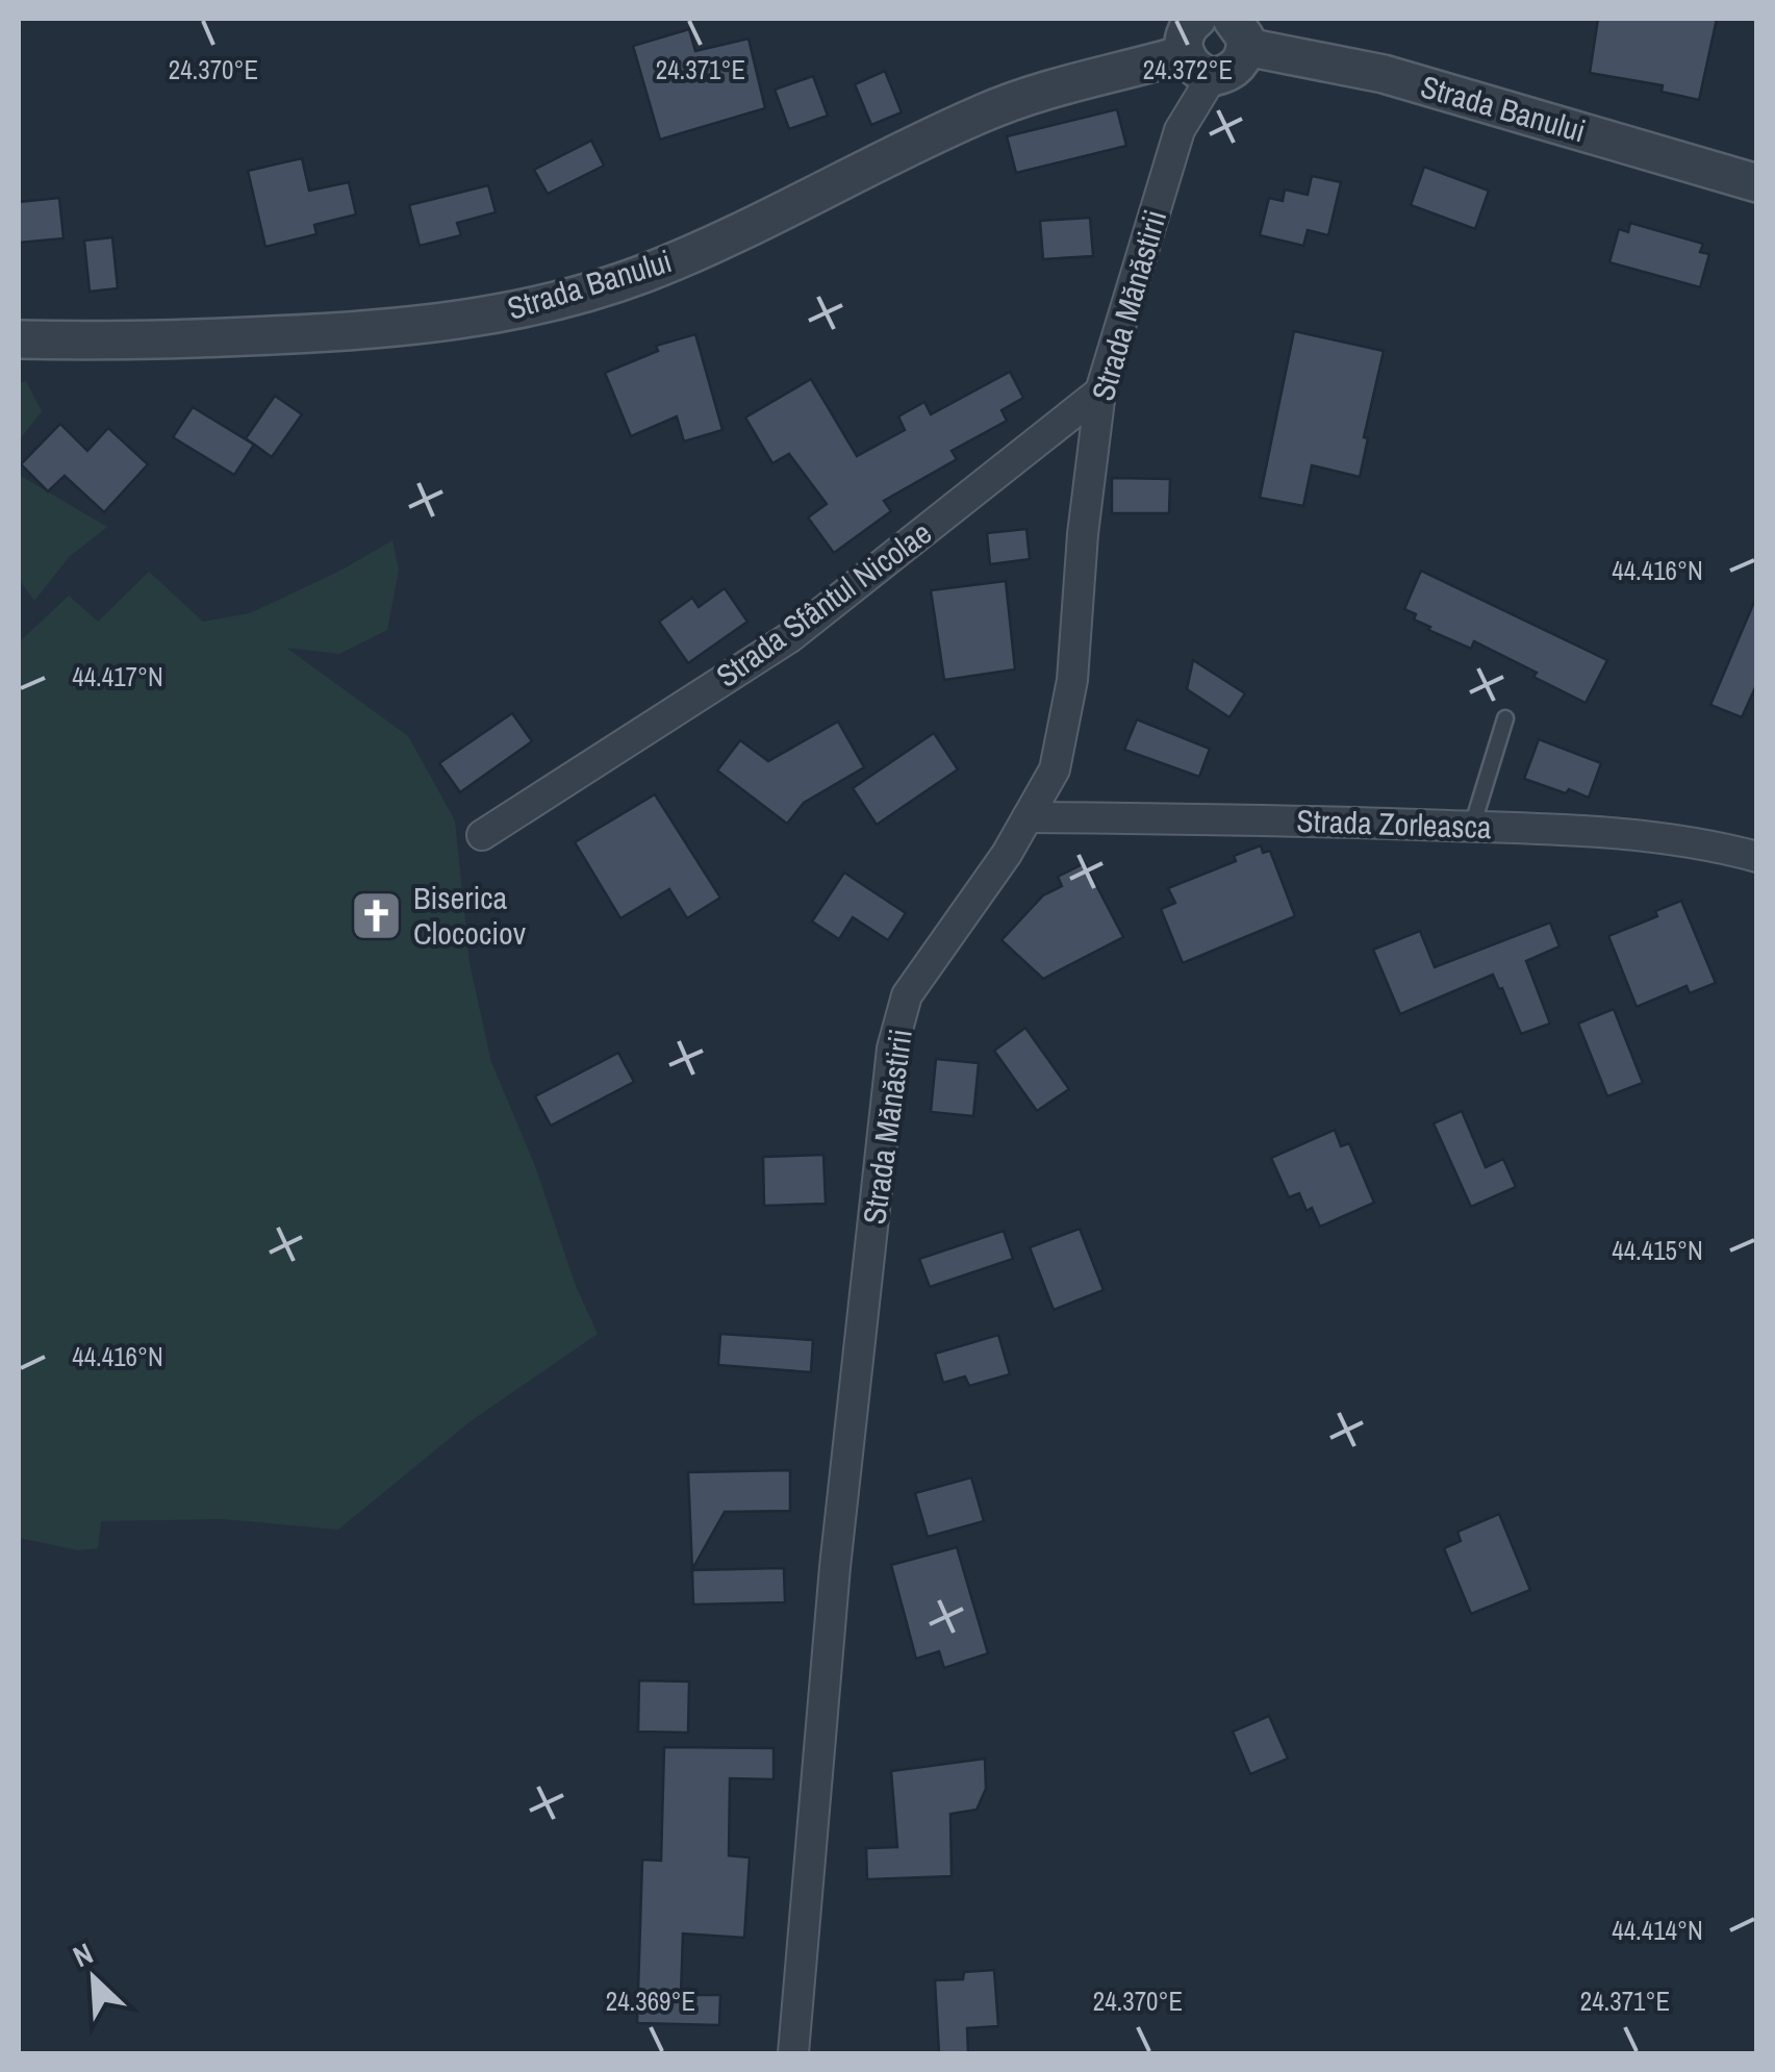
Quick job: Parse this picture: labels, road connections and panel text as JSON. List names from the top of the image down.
{
  "streets": {
    "street": [
      "Strada Banului",
      "Strada Mănăstirii",
      "Strada Sfântul Nicolae",
      "Strada Zorleasca"
    ]
  },
  "crossings": [
    ["Strada Banului", "Strada Mănăstirii"],
    ["Strada Mănăstirii", "Strada Sfântul Nicolae"],
    ["Strada Mănăstirii", "Strada Zorleasca"]
  ],
  "places": {
    "church": ["Biserica Clocociov"]
  },
  "north": "top left",
  "coordinates": [
    "24.370°E",
    "24.371°E",
    "24.372°E",
    "44.416°N",
    "44.417°N",
    "44.415°N",
    "44.414°N",
    "24.369°E"
  ]
}
